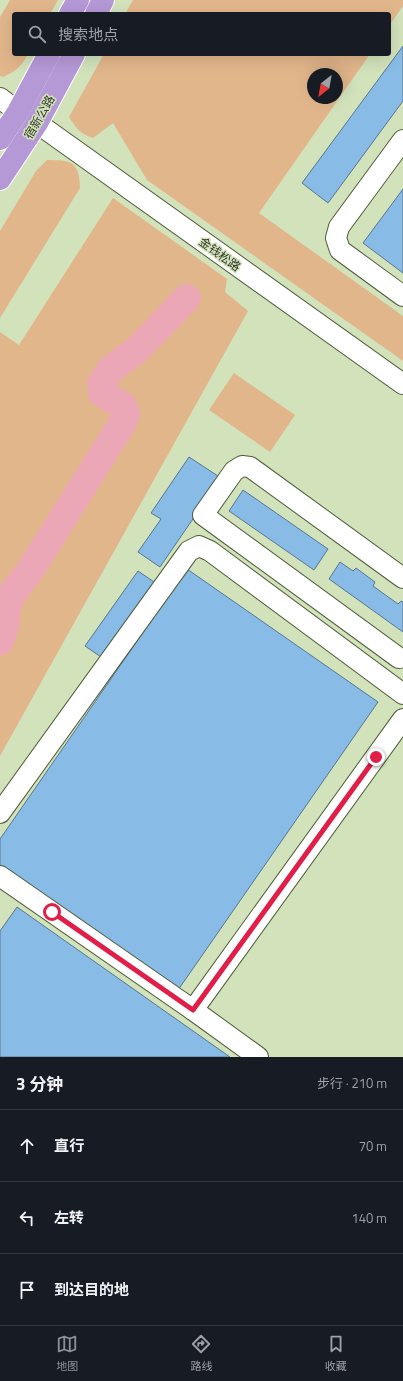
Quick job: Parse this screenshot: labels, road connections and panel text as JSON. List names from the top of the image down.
{
  "streets": {
    "highway": ["宿新公路"],
    "street": ["金钱松路"]
  },
  "crossings": [
    ["宿新公路", "金钱松路"]
  ],
  "north": "bottom left",
  "page": {
    "search": "搜索地点",
    "heading": ["3 分钟", "步行 · 210 m"],
    "list": [
      ["直行", "70 m"],
      ["左转", "140 m"],
      "到达目的地"
    ],
    "nav": ["地图", "路线", "收藏"]
  }
}
